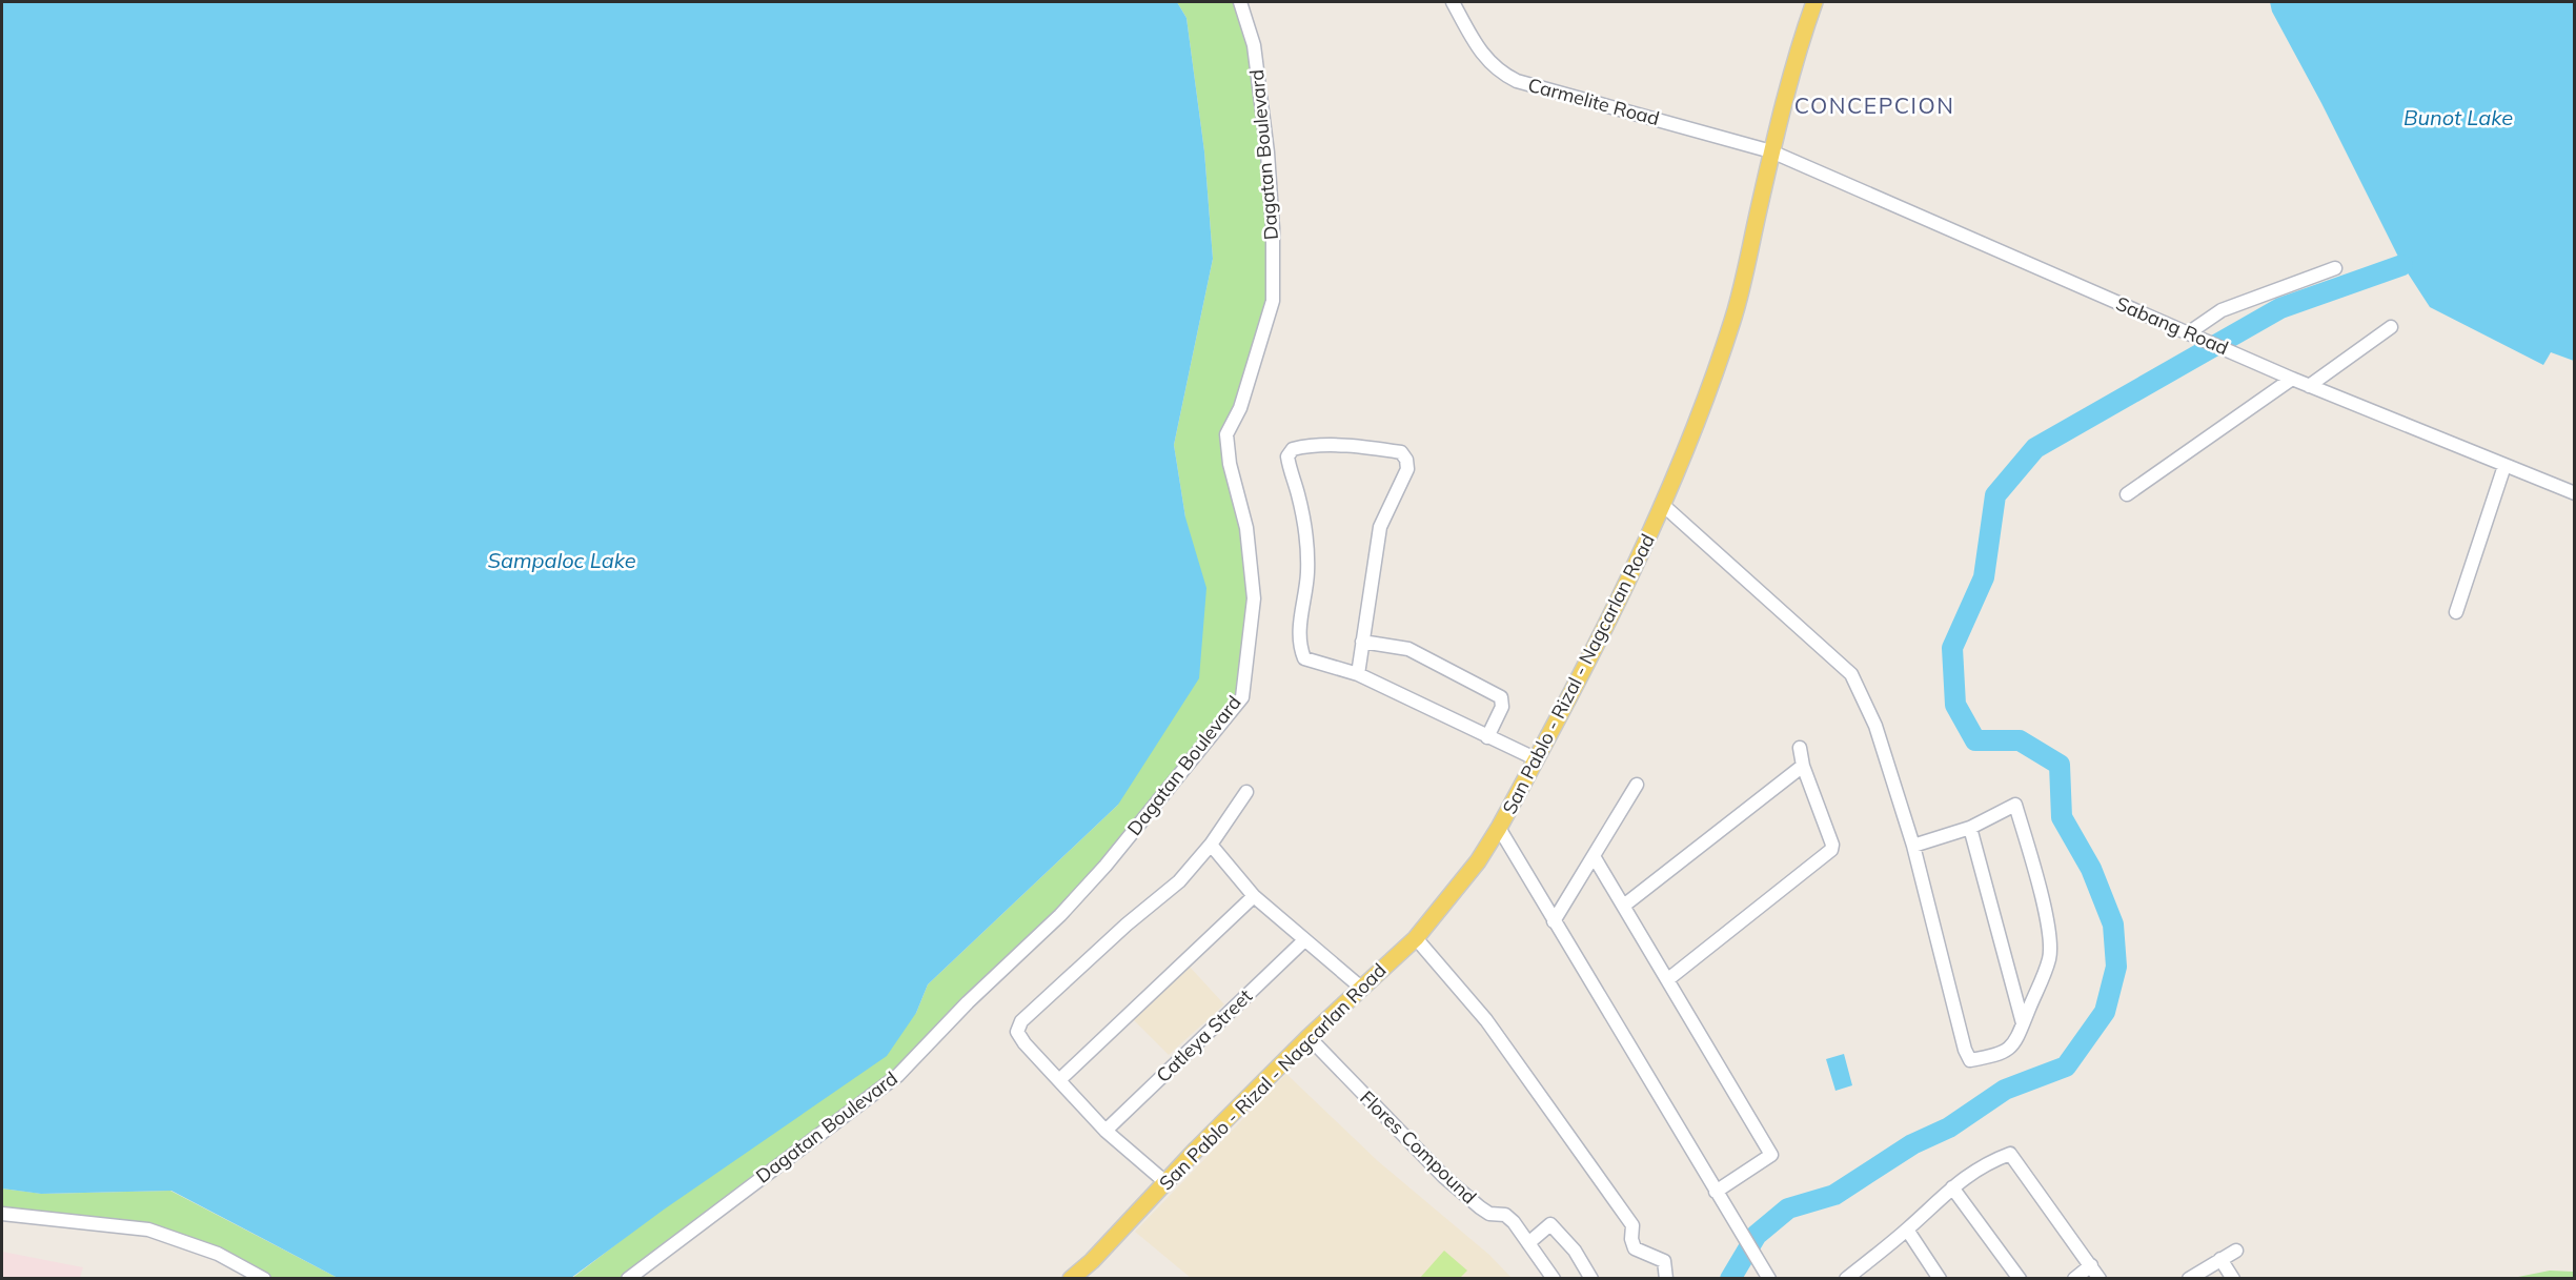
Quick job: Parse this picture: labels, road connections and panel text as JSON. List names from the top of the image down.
{
  "streets": {
    "main road": ["San Pablo - Rizal - Nagcarlan Road"],
    "street": [
      "Carmelite Road",
      "Dagatan Boulevard",
      "Sabang Road",
      "Catleya Street",
      "Flores Compound"
    ]
  },
  "crossings": [
    ["Carmelite Road", "Sabang Road"],
    ["Carmelite Road", "San Pablo - Rizal - Nagcarlan Road"],
    ["Sabang Road", "San Pablo - Rizal - Nagcarlan Road"],
    ["San Pablo - Rizal - Nagcarlan Road", "Flores Compound"]
  ],
  "districts": ["CONCEPCION"],
  "water": ["Bunot Lake", "Sampaloc Lake"]
}
